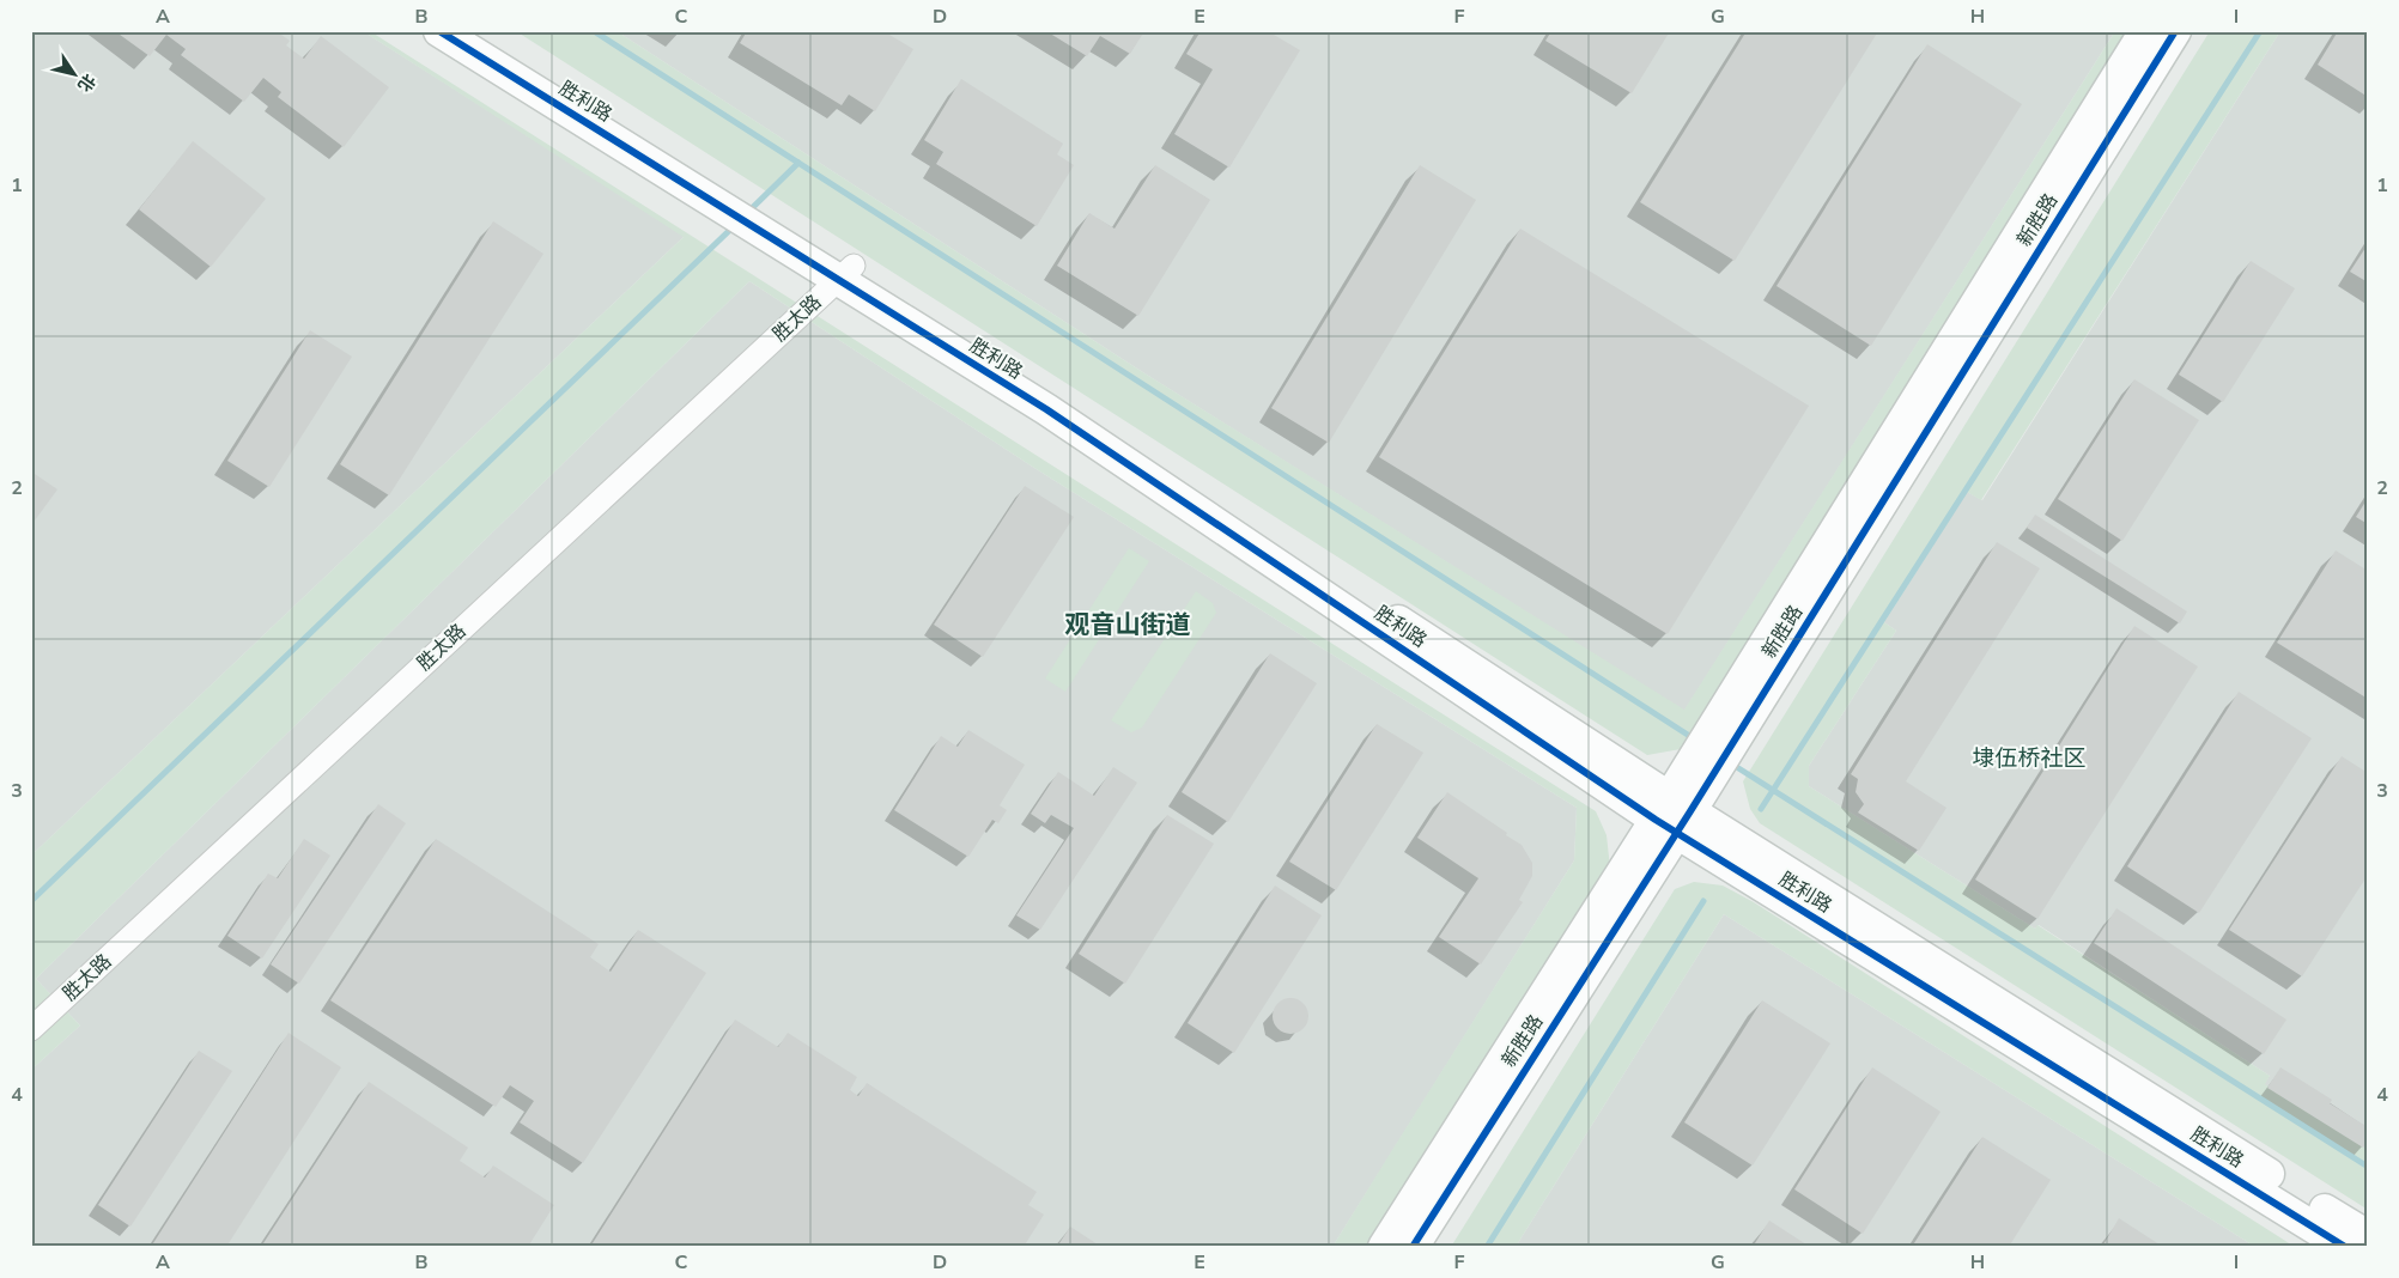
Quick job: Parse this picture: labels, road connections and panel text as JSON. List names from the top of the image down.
{
  "streets": {
    "street": ["胜利路", "新胜路", "胜太路"]
  },
  "crossings": [
    ["胜利路", "新胜路"],
    ["胜利路", "胜太路"]
  ],
  "districts": ["观音山街道", "埭伍桥社区"],
  "north": "bottom right",
  "grid": {
    "columns": [
      "A",
      "B",
      "C",
      "D",
      "E",
      "F",
      "G",
      "H",
      "I"
    ],
    "rows": [
      "1",
      "2",
      "3",
      "4"
    ]
  }
}
